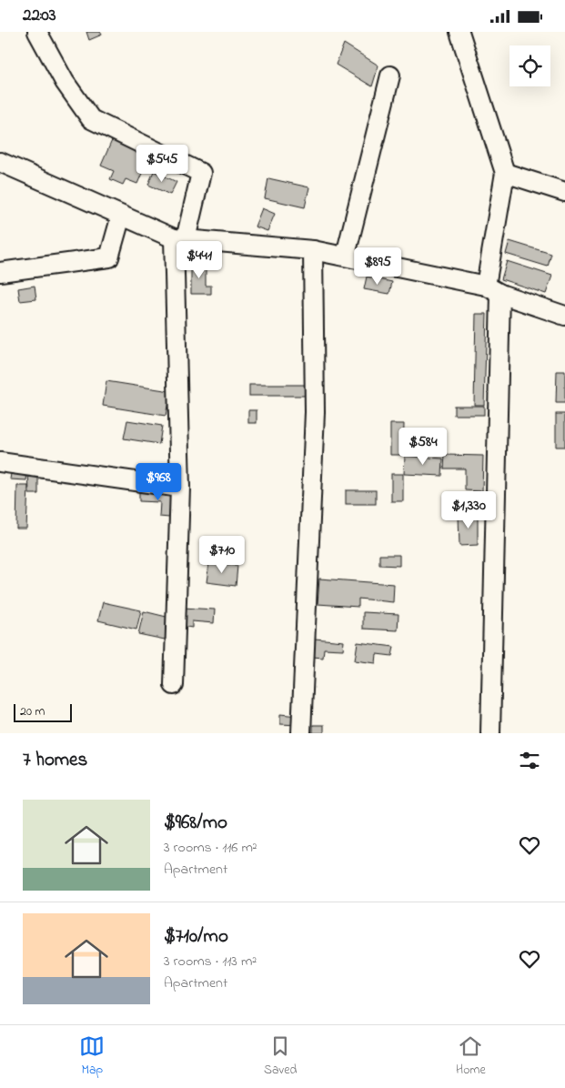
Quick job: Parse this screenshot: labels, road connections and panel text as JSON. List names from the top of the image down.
{
  "scale_bar": "20 m",
  "page": {
    "status": "22:03",
    "price": [
      "$545",
      "$441",
      "$895",
      "$584",
      "$968",
      "$1,330",
      "$710"
    ],
    "scale": "20 m",
    "heading": "7 homes",
    "list": [
      {
        "name": "$968/mo",
        "note": "3 rooms · 116 m² · Apartment"
      },
      {
        "name": "$710/mo",
        "note": "3 rooms · 113 m² · Apartment"
      }
    ],
    "tabs": ["Map", "Saved", "Home"]
  }
}
